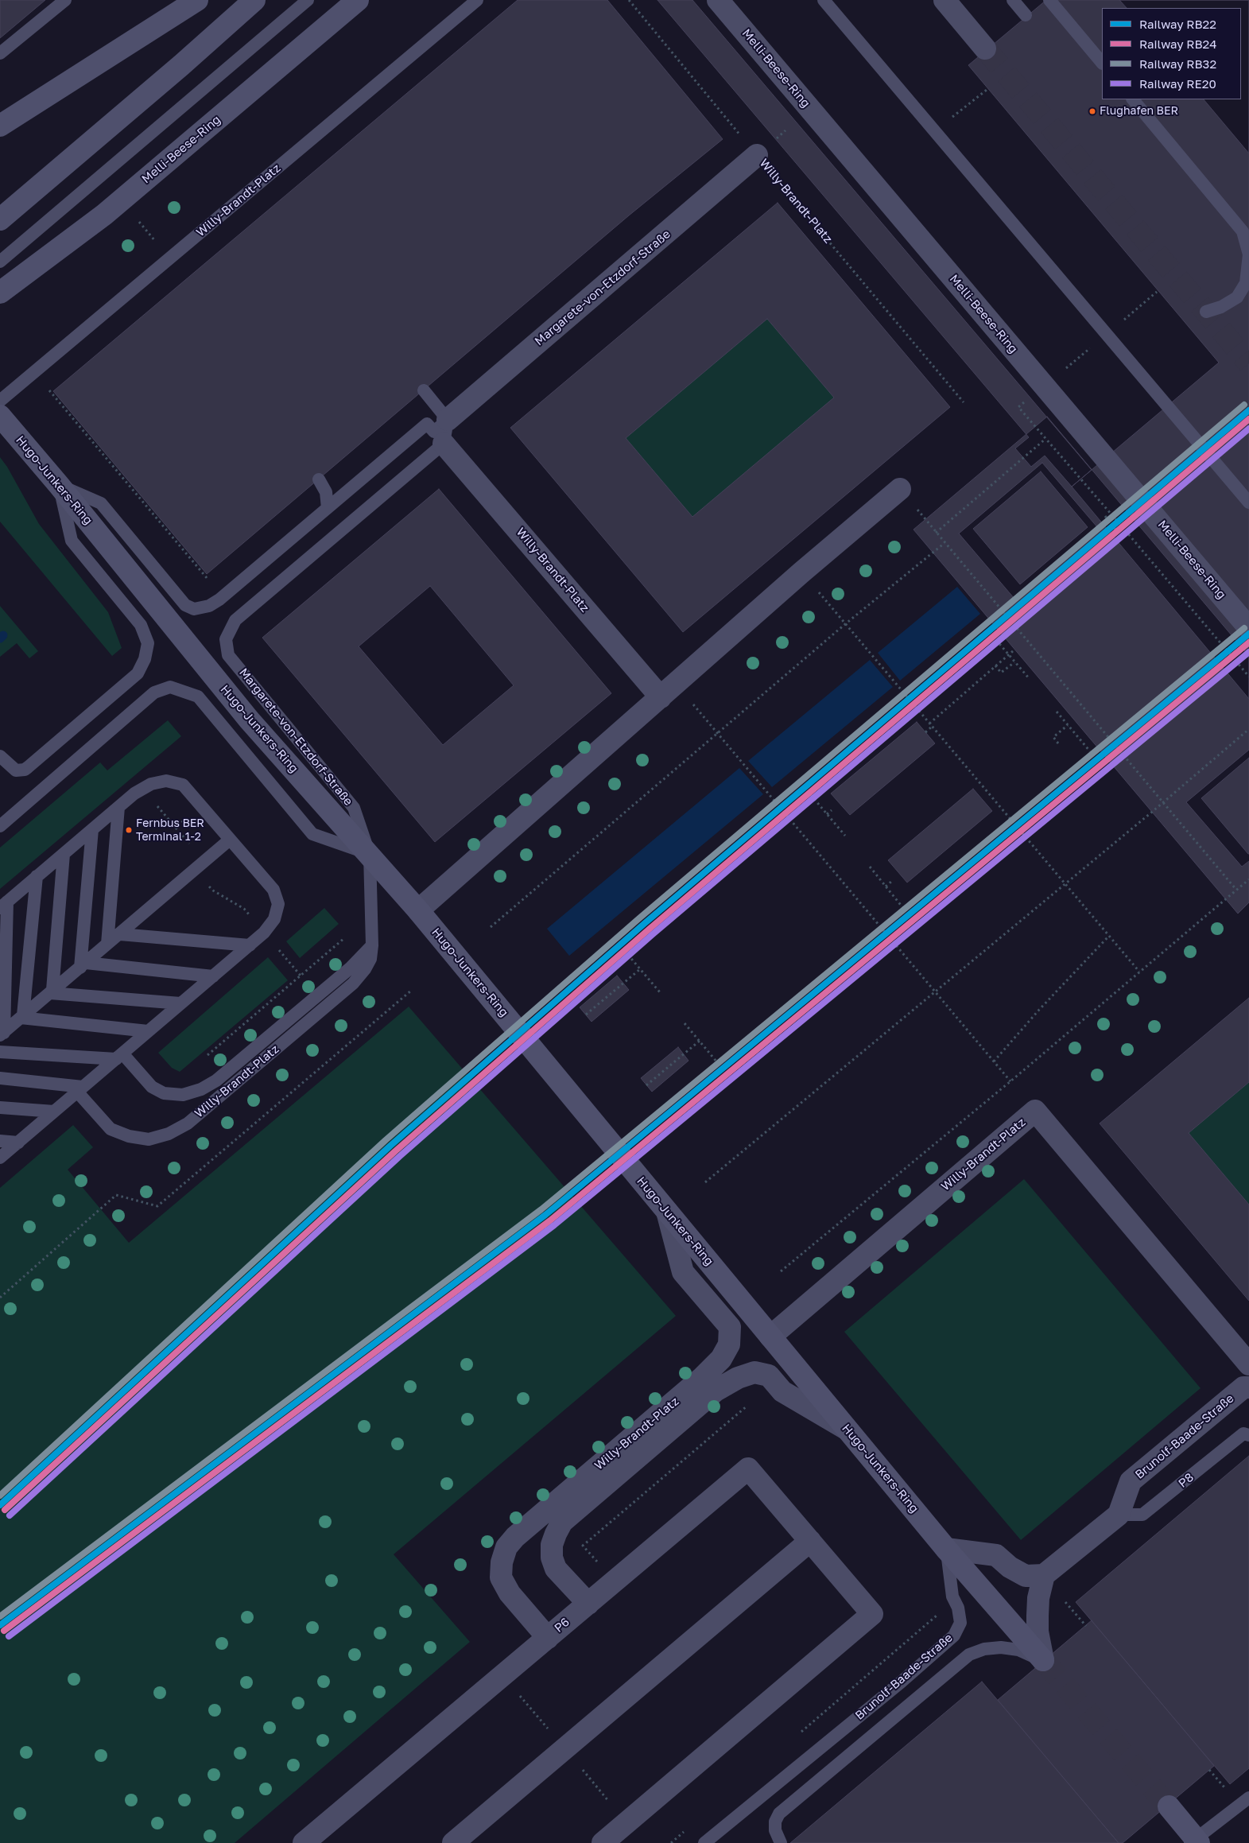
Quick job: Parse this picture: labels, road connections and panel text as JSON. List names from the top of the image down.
{
  "streets": {
    "street": [
      "Melli-Beese-Ring",
      "Willy-Brandt-Platz",
      "Margarete-von-Etzdorf-Straße",
      "Hugo-Junkers-Ring",
      "Brunolf-Baade-Straße",
      "P6"
    ],
    "lane": ["P8"]
  },
  "crossings": [
    ["Willy-Brandt-Platz", "Margarete-von-Etzdorf-Straße"],
    ["Willy-Brandt-Platz", "Hugo-Junkers-Ring"],
    ["Willy-Brandt-Platz", "P6"],
    ["Margarete-von-Etzdorf-Straße", "Hugo-Junkers-Ring"],
    ["Hugo-Junkers-Ring", "Brunolf-Baade-Straße"],
    ["Brunolf-Baade-Straße", "P8"]
  ],
  "places": ["Flughafen BER", "Fernbus BER Terminal 1-2"],
  "lines": [
    "rail line RB32",
    "rail line RB22",
    "rail line RB24",
    "rail line RE20"
  ],
  "legend": [
    "Railway RB22",
    "Railway RB24",
    "Railway RB32",
    "Railway RE20"
  ]
}
